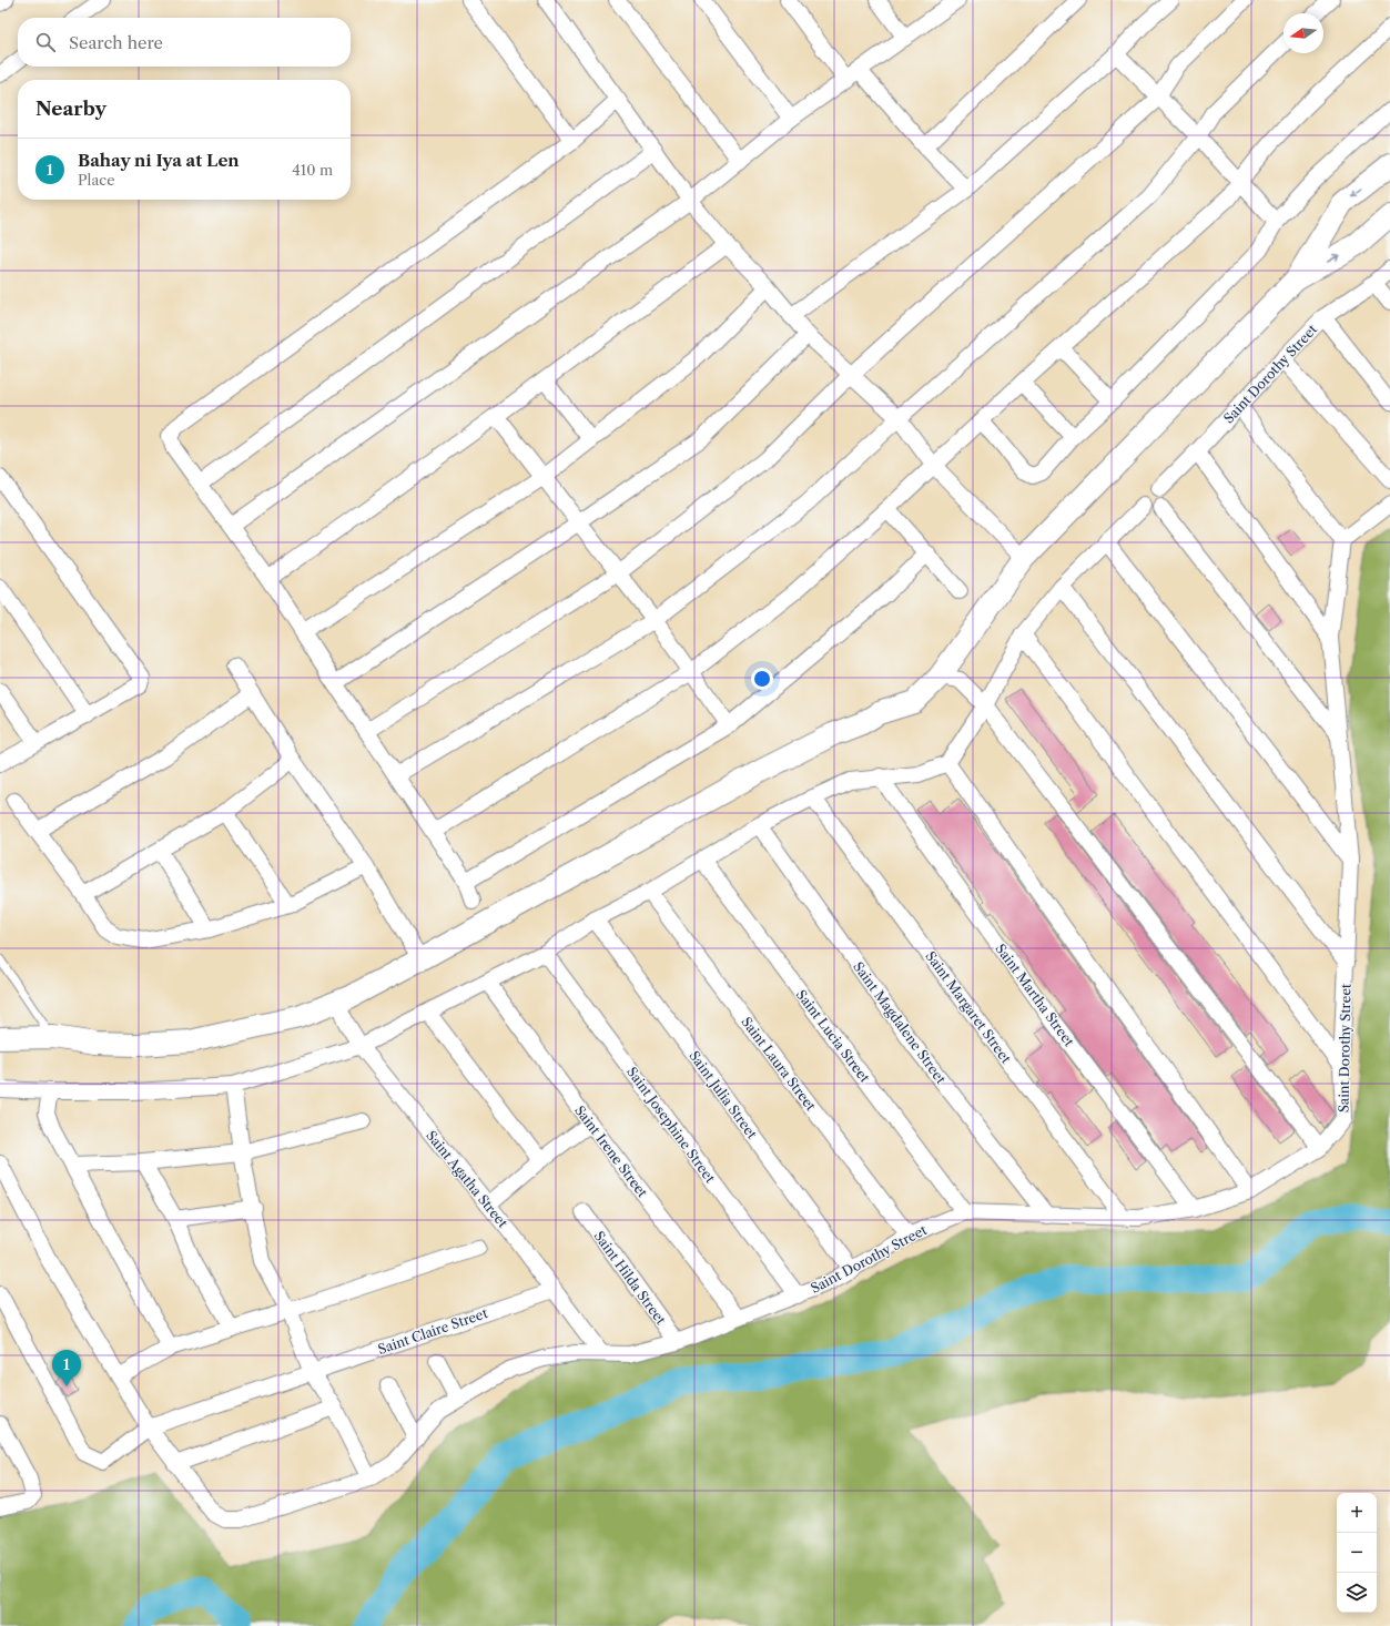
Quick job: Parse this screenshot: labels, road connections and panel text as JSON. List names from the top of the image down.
{
  "streets": {
    "street": [
      "Saint Dorothy Street",
      "Saint Martha Street",
      "Saint Margaret Street",
      "Saint Magdalene Street",
      "Saint Lucia Street",
      "Saint Laura Street",
      "Saint Julia Street",
      "Saint Josephine Street",
      "Saint Irene Street",
      "Saint Agatha Street",
      "Saint Hilda Street",
      "Saint Claire Street"
    ]
  },
  "crossings": [
    ["Saint Dorothy Street", "Saint Martha Street"],
    ["Saint Dorothy Street", "Saint Margaret Street"],
    ["Saint Dorothy Street", "Saint Magdalene Street"],
    ["Saint Dorothy Street", "Saint Lucia Street"],
    ["Saint Dorothy Street", "Saint Laura Street"],
    ["Saint Dorothy Street", "Saint Julia Street"],
    ["Saint Dorothy Street", "Saint Josephine Street"],
    ["Saint Dorothy Street", "Saint Irene Street"],
    ["Saint Dorothy Street", "Saint Agatha Street"],
    ["Saint Dorothy Street", "Saint Hilda Street"],
    ["Saint Dorothy Street", "Saint Claire Street"],
    ["Saint Agatha Street", "Saint Claire Street"]
  ],
  "north": "left",
  "page": {
    "search": "Search here",
    "heading": "Nearby",
    "list": [
      {
        "mark": "1",
        "name": "Bahay ni Iya at Len",
        "note": "Place",
        "value": "410 m"
      }
    ],
    "pins": "1",
    "map_buttons": ["+", "−"]
  }
}
